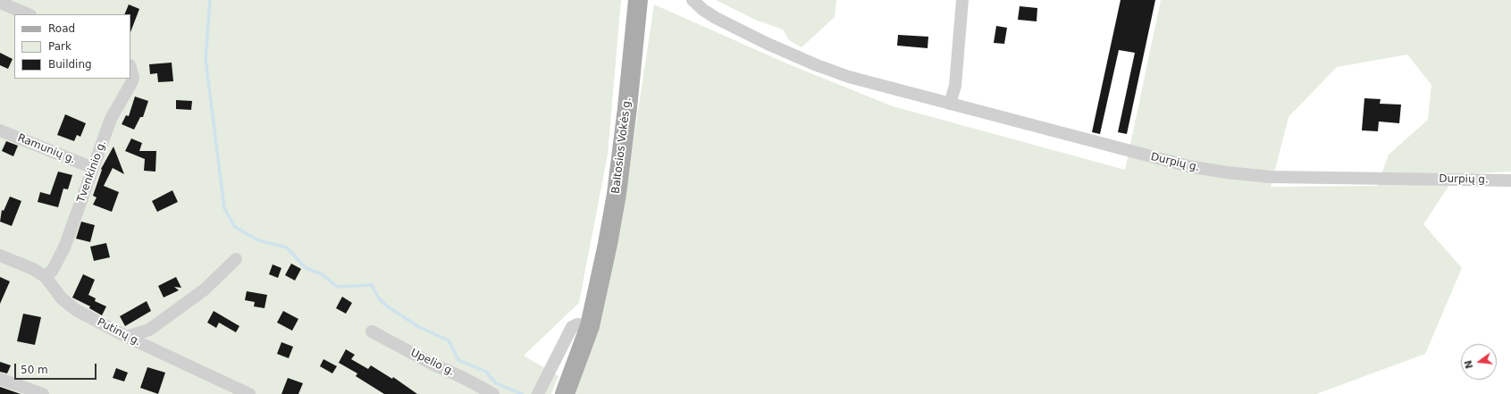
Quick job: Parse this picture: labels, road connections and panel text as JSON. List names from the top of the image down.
{
  "streets": {
    "main road": ["Baltosios Vokės g."],
    "street": [
      "Ramunių g.",
      "Durpių g.",
      "Tvenkinio g.",
      "Putinų g.",
      "Upelio g."
    ]
  },
  "crossings": [
    ["Ramunių g.", "Tvenkinio g."],
    ["Tvenkinio g.", "Putinų g."]
  ],
  "legend": ["Road", "Park", "Building"],
  "scale_bar": "50 m",
  "north": "left"
}
